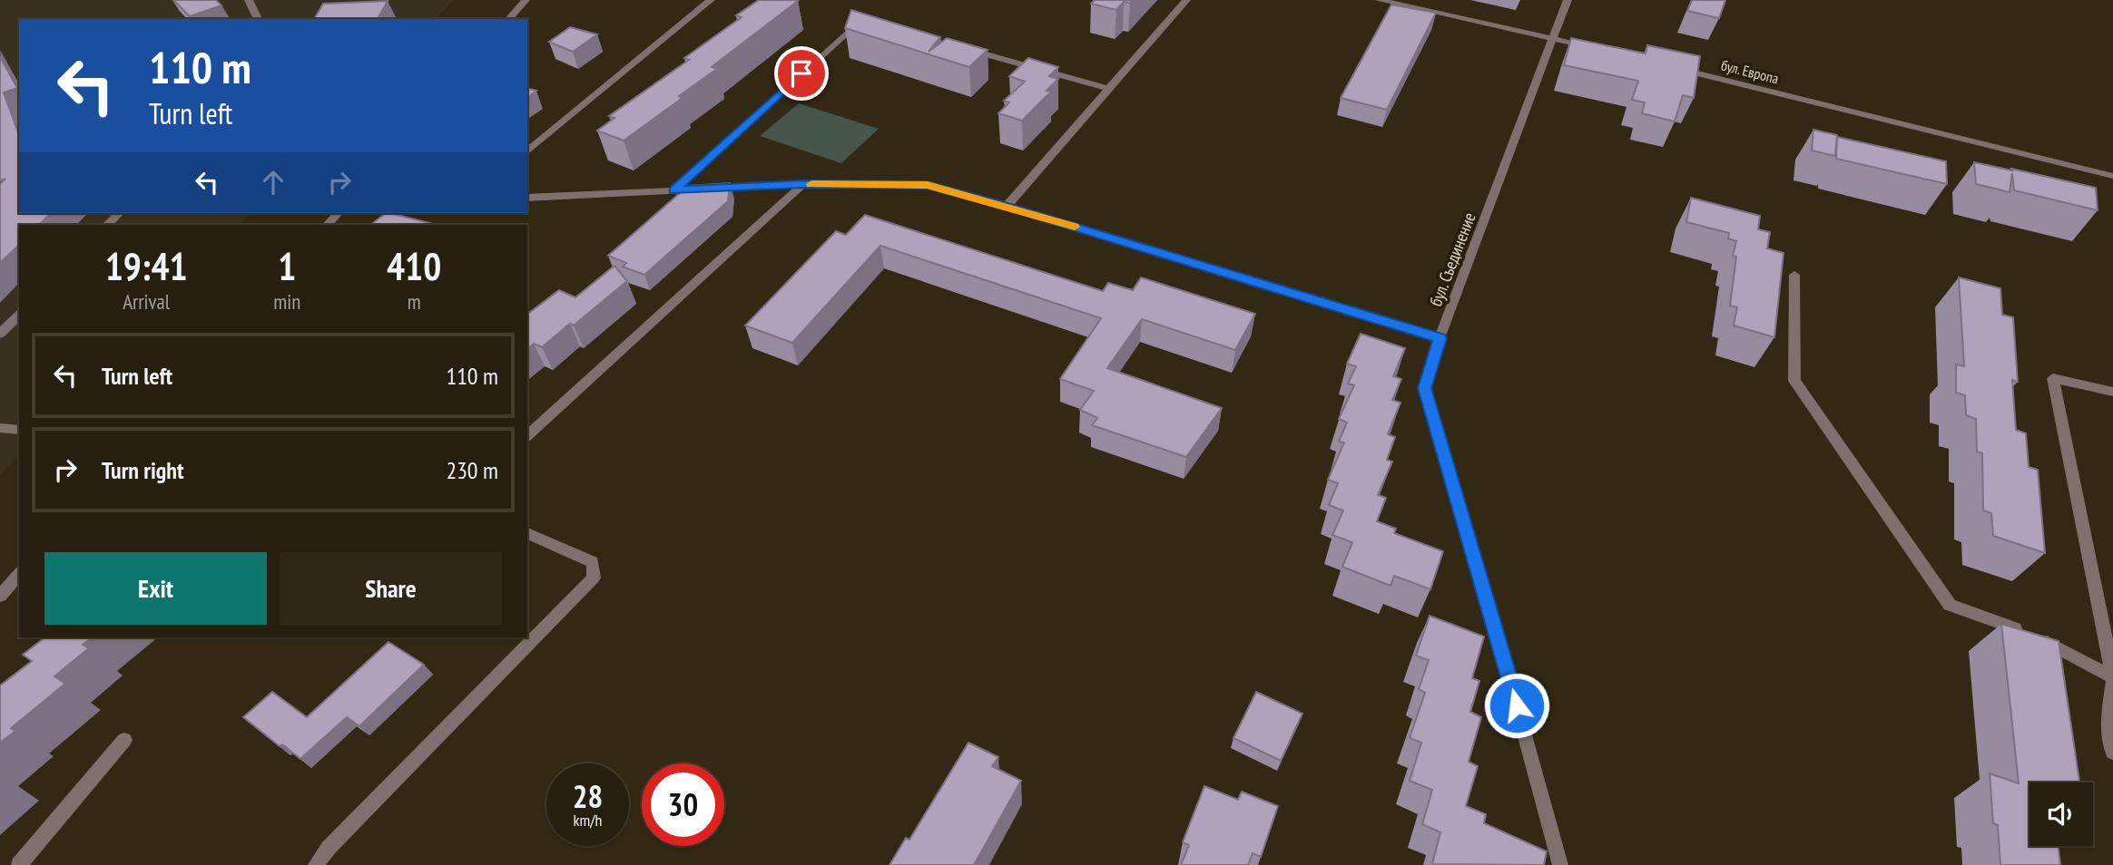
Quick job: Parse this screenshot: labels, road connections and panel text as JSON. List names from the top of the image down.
{
  "streets": {
    "street": ["бул. Европа", "бул. Съединение"]
  },
  "page": {
    "turn": ["110 m", "Turn left"],
    "eta": [
      "19:41",
      "Arrival",
      "1",
      "min",
      "410",
      "m"
    ],
    "list": [
      {
        "name": "Turn left",
        "value": "110 m"
      },
      {
        "name": "Turn right",
        "value": "230 m"
      }
    ],
    "buttons": ["Exit", "Share"],
    "speed": "28 km/h",
    "limit": "30"
  }
}
